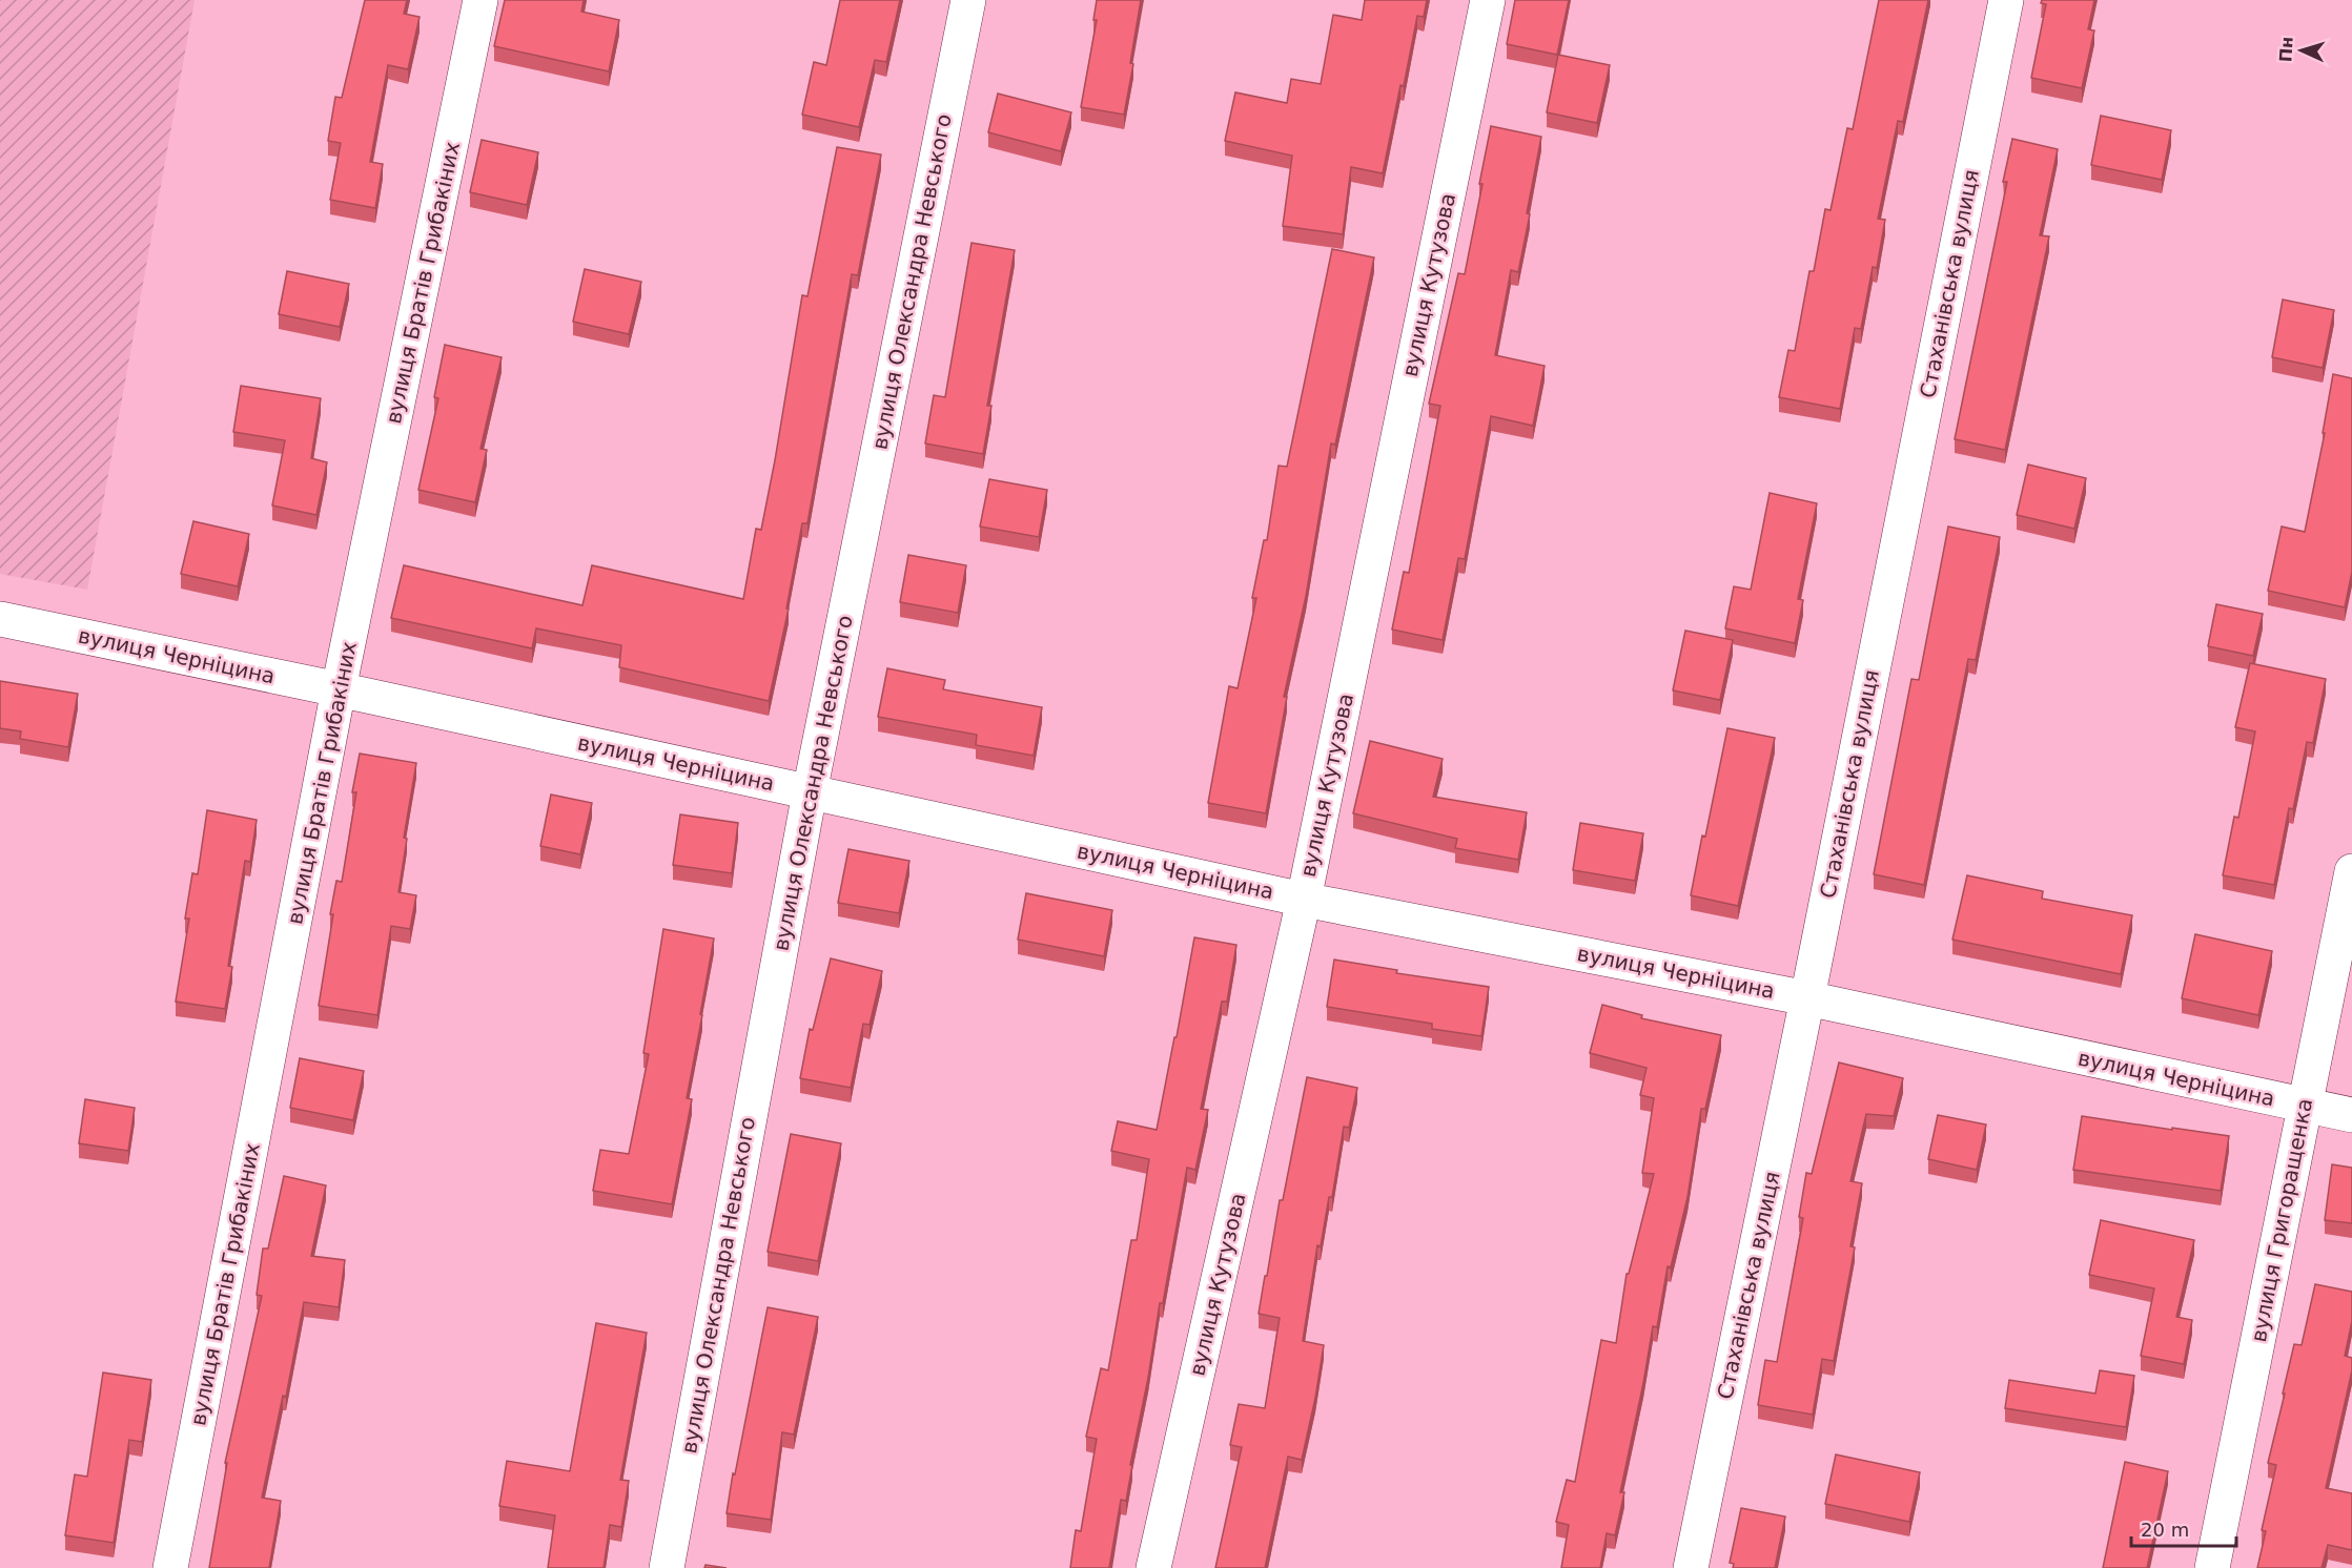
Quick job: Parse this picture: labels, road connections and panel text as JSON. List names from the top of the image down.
{
  "streets": {
    "street": [
      "вулиця Олександра Невського",
      "вулиця Братів Грибакіних",
      "Стаханівська вулиця",
      "вулиця Кутузова",
      "вулиця Черніцина",
      "вулиця Григоращенка"
    ]
  },
  "crossings": [
    ["вулиця Олександра Невського", "вулиця Черніцина"],
    ["вулиця Братів Грибакіних", "вулиця Черніцина"],
    ["Стаханівська вулиця", "вулиця Черніцина"],
    ["вулиця Кутузова", "вулиця Черніцина"],
    ["вулиця Черніцина", "вулиця Григоращенка"]
  ],
  "scale_bar": "20 m",
  "north": "left"
}
